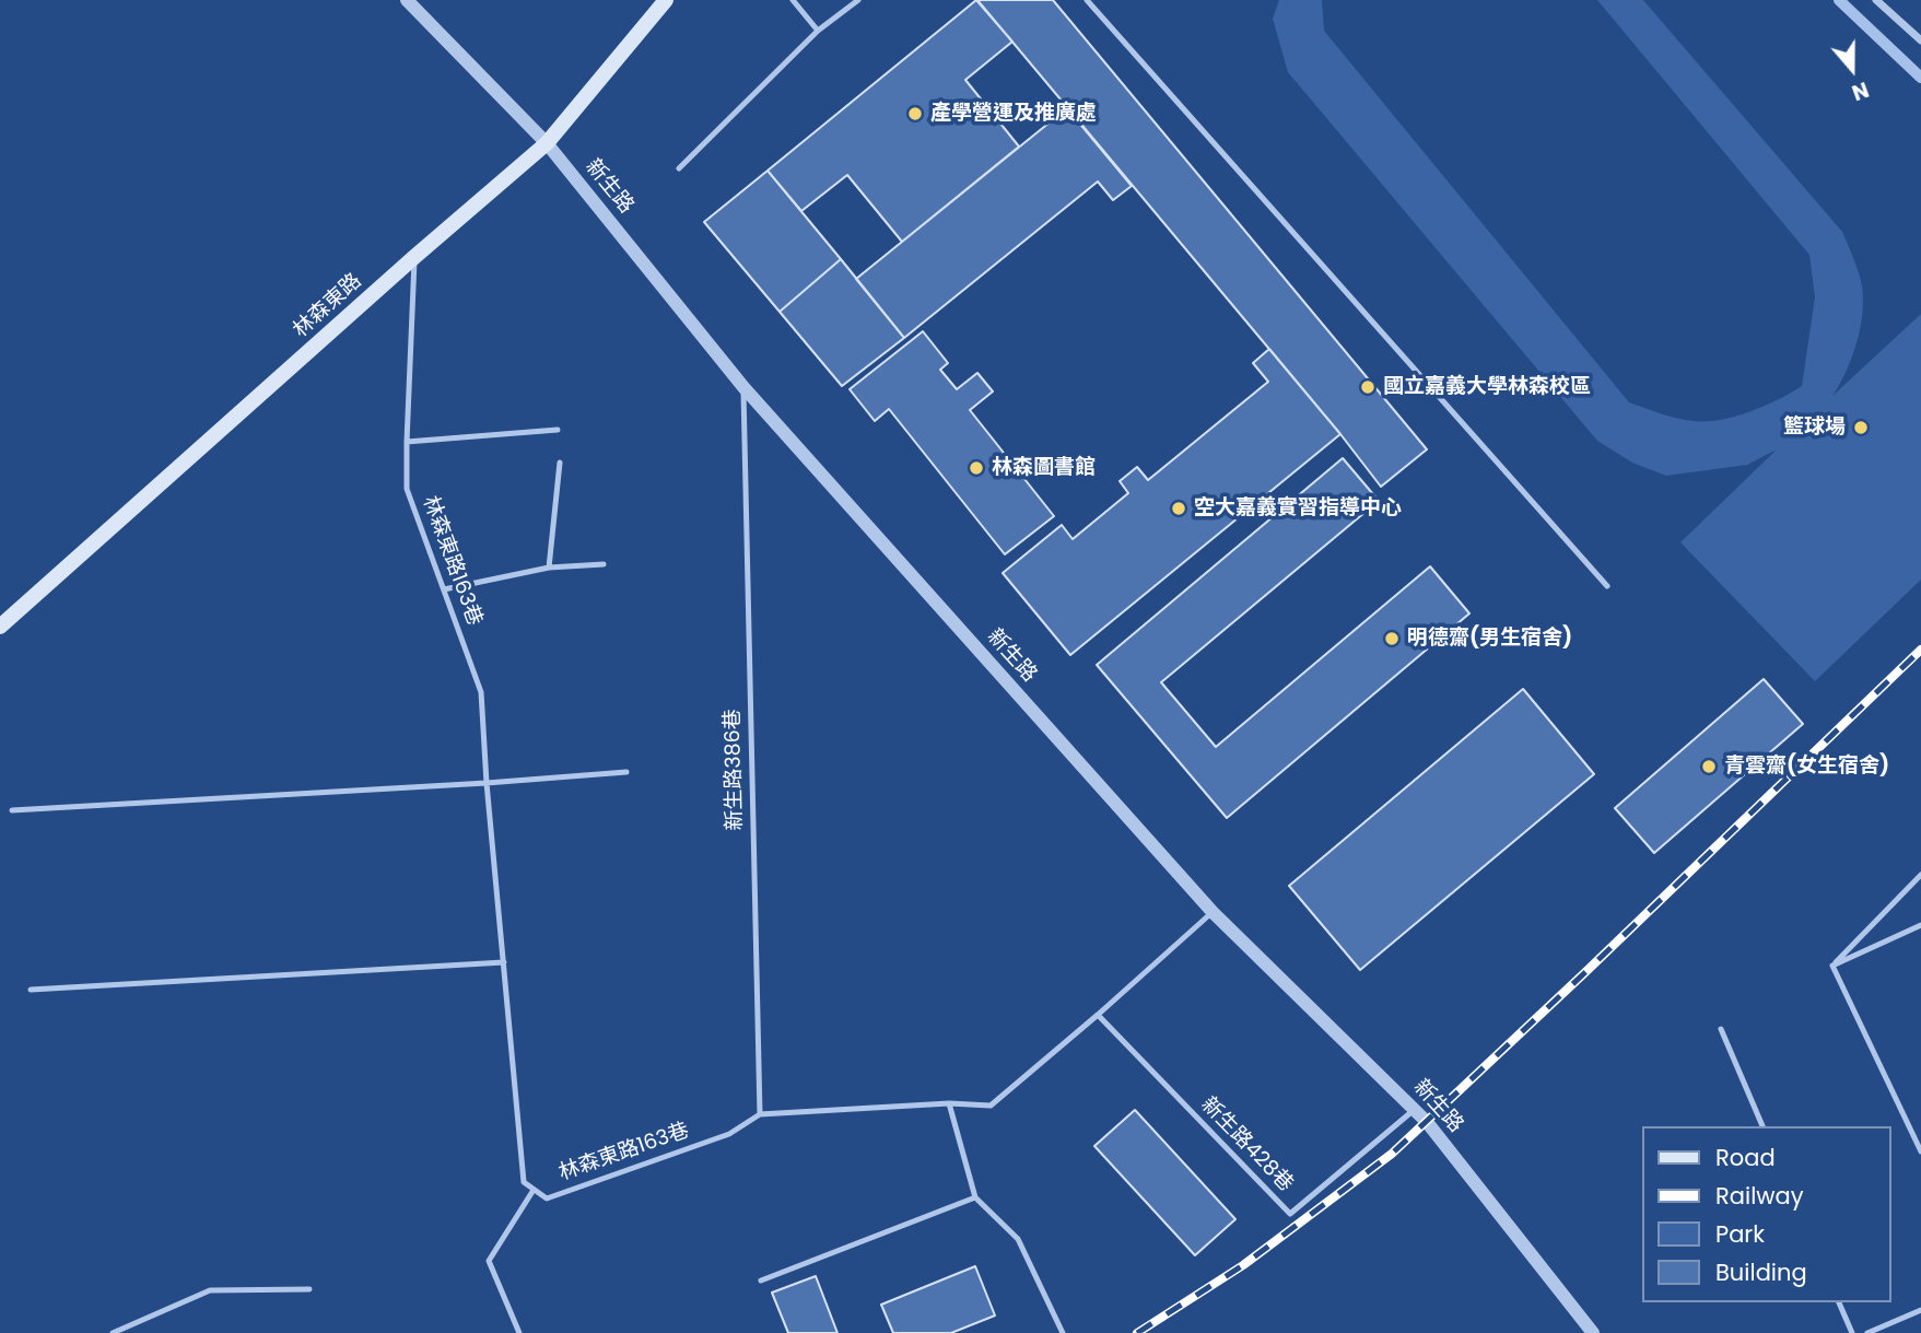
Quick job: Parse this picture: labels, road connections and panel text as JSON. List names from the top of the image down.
{
  "streets": {
    "main road": ["林森東路"],
    "street": ["新生路"],
    "lane": ["林森東路163巷", "新生路386巷", "新生路428巷"]
  },
  "crossings": [
    ["新生路", "林森東路"],
    ["新生路", "新生路386巷"],
    ["新生路", "新生路428巷"],
    ["林森東路", "林森東路163巷"],
    ["林森東路163巷", "新生路386巷"]
  ],
  "places": [
    "產學營運及推廣處",
    "國立嘉義大學林森校區",
    "籃球場",
    "林森圖書館",
    "空大嘉義實習指導中心",
    "明德齋(男生宿舍)",
    "青雲齋(女生宿舍)"
  ],
  "legend": [
    "Road",
    "Railway",
    "Park",
    "Building"
  ],
  "north": "bottom"
}
